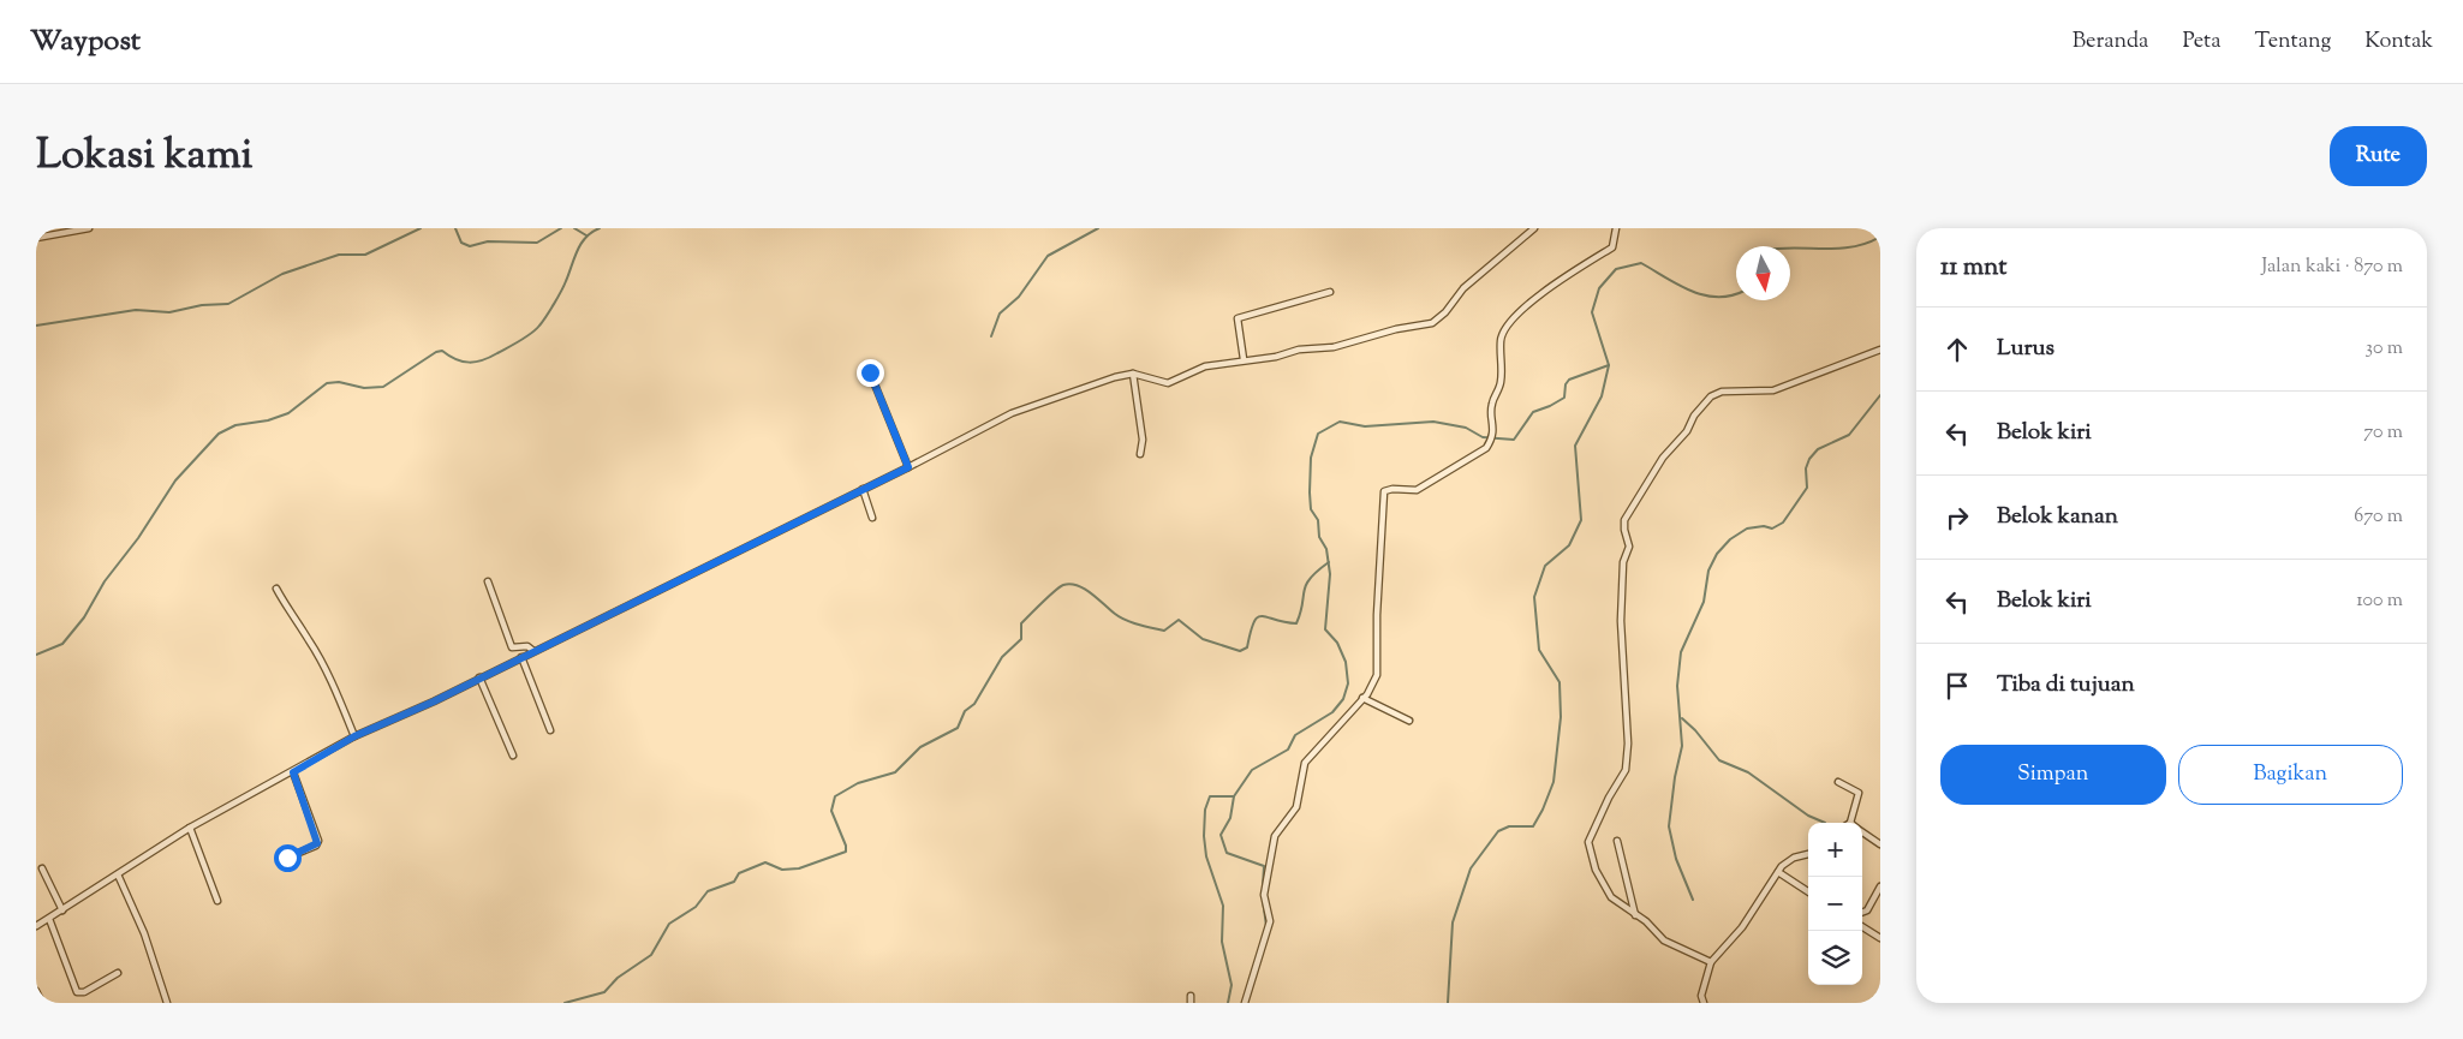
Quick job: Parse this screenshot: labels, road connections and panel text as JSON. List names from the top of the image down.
{
  "north": "bottom",
  "page": {
    "header": "Waypost",
    "nav": [
      "Beranda",
      "Peta",
      "Tentang",
      "Kontak"
    ],
    "title": "Lokasi kami",
    "buttons": [
      "Rute",
      ["Simpan", "Bagikan"]
    ],
    "heading": ["11 mnt", "Jalan kaki · 870 m"],
    "list": [
      ["Lurus", "30 m"],
      ["Belok kiri", "70 m"],
      ["Belok kanan", "670 m"],
      ["Belok kiri", "100 m"],
      "Tiba di tujuan"
    ],
    "map_buttons": ["+", "−"]
  }
}
